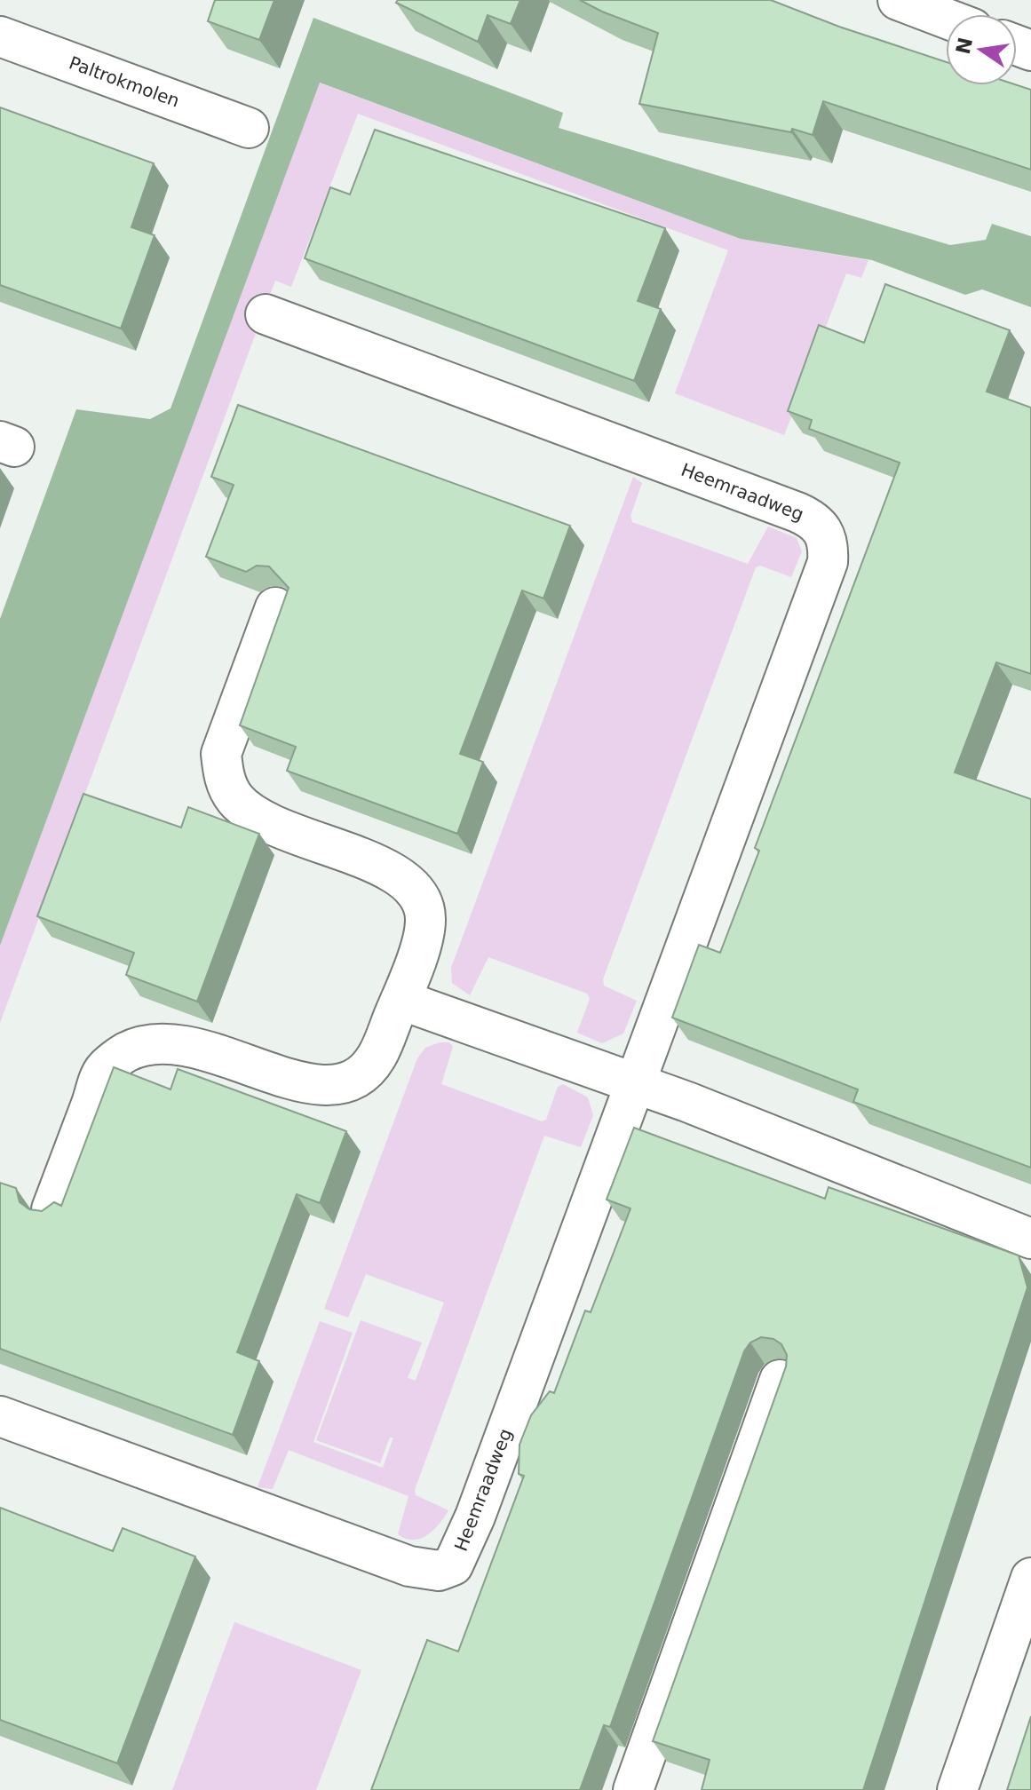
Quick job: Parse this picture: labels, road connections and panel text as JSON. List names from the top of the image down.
{
  "streets": {
    "street": ["Paltrokmolen", "Heemraadweg"]
  },
  "north": "left"
}
